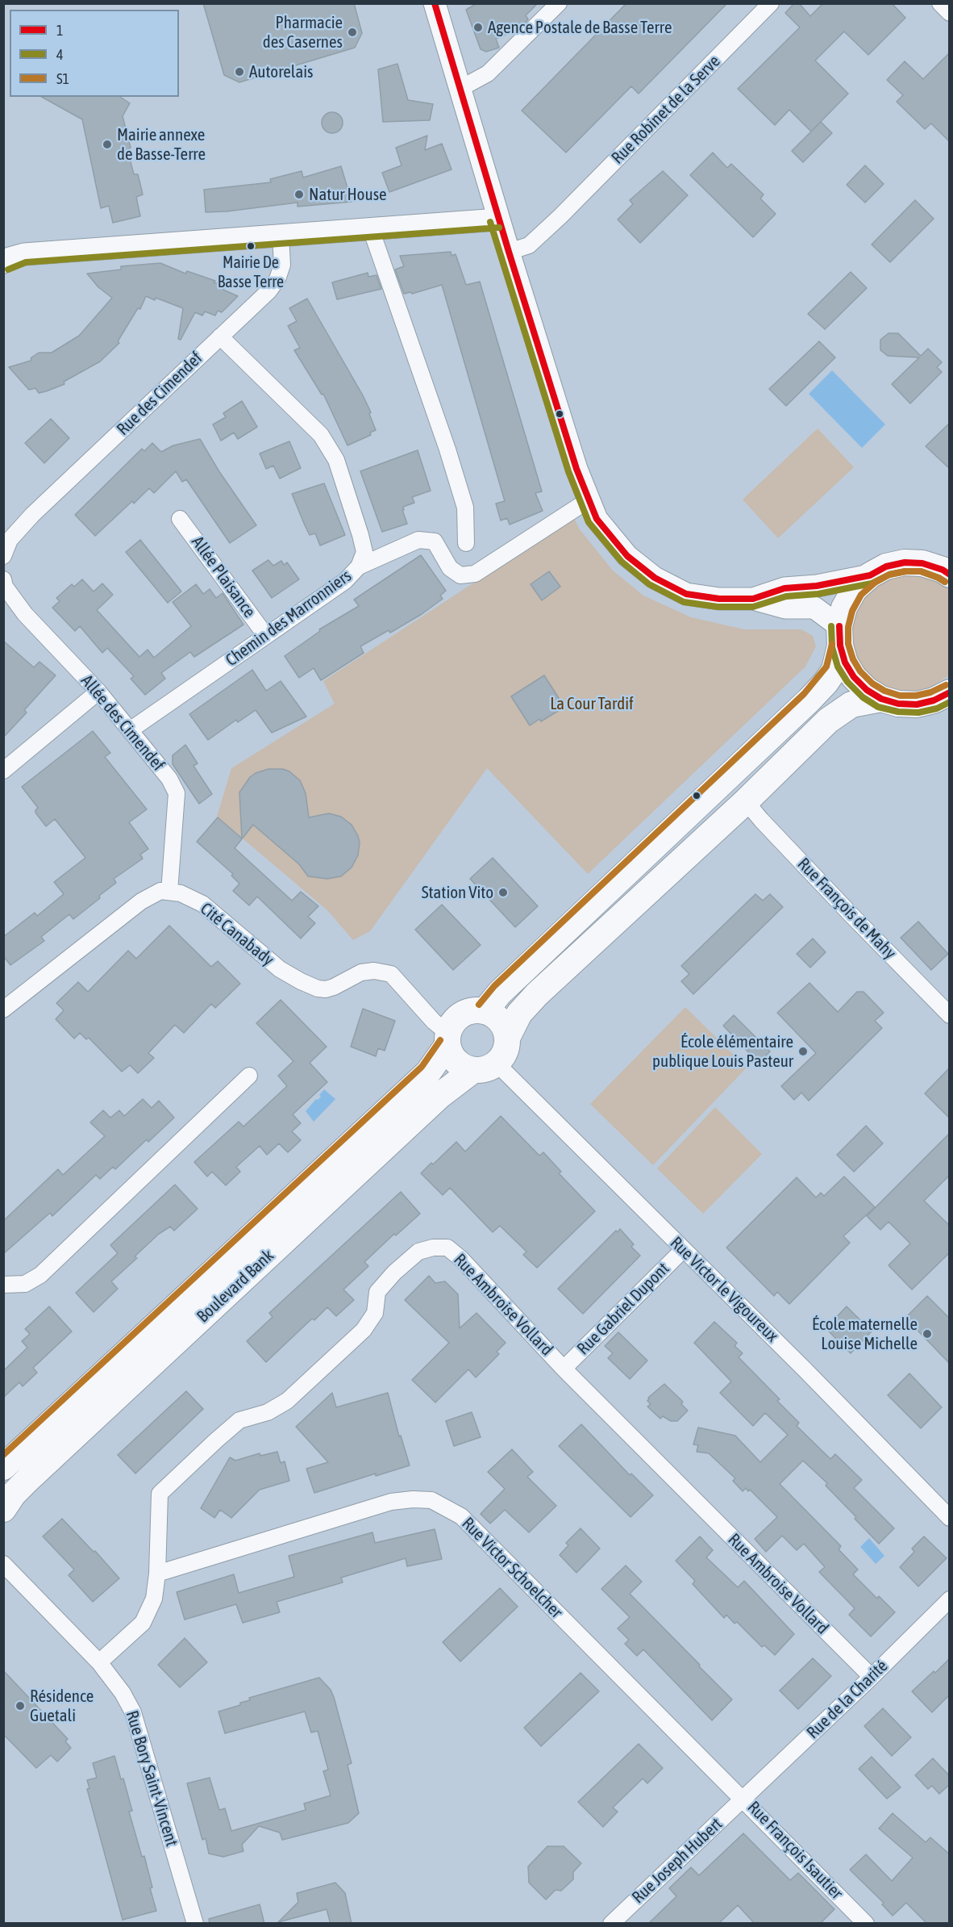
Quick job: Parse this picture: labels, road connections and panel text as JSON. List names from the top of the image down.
{
  "streets": {
    "main road": ["Boulevard Bank"],
    "street": [
      "Rue Robinet de la Serve",
      "Rue des Cimendef",
      "Allée Plaisance",
      "Chemin des Marronniers",
      "Allée des Cimendef",
      "Rue François de Mahy",
      "Cité Canabady",
      "Rue Victor le Vigoureux",
      "Rue Ambroise Vollard",
      "Rue Gabriel Dupont",
      "Rue Victor Schoelcher",
      "Rue de la Charité",
      "Rue Bory Saint-Vincent",
      "Rue François Isautier",
      "Rue Joseph Hubert"
    ]
  },
  "crossings": [
    ["Rue des Cimendef", "Chemin des Marronniers"],
    ["Allée Plaisance", "Chemin des Marronniers"],
    ["Chemin des Marronniers", "Allée des Cimendef"],
    ["Allée des Cimendef", "Cité Canabady"],
    ["Cité Canabady", "Boulevard Bank"],
    ["Cité Canabady", "Rue Victor le Vigoureux"],
    ["Boulevard Bank", "Rue Victor le Vigoureux"],
    ["Rue Victor le Vigoureux", "Rue Gabriel Dupont"],
    ["Rue Ambroise Vollard", "Rue Gabriel Dupont"],
    ["Rue Ambroise Vollard", "Rue Victor Schoelcher"],
    ["Rue Ambroise Vollard", "Rue de la Charité"],
    ["Rue Victor Schoelcher", "Rue de la Charité"],
    ["Rue Victor Schoelcher", "Rue François Isautier"],
    ["Rue Victor Schoelcher", "Rue Joseph Hubert"],
    ["Rue de la Charité", "Rue François Isautier"],
    ["Rue de la Charité", "Rue Joseph Hubert"],
    ["Rue François Isautier", "Rue Joseph Hubert"]
  ],
  "parks": ["La Cour Tardif"],
  "places": [
    "Agence Postale de Basse Terre",
    "Pharmacie des Casernes",
    "Autorelais",
    "Mairie annexe de Basse-Terre",
    "Natur House",
    "Mairie De Basse Terre",
    "Station Vito",
    "École élémentaire publique Louis Pasteur",
    "École maternelle Louise Michelle",
    "Résidence Guetali"
  ],
  "lines": ["transit line 1", "transit line 4", "transit line S1"],
  "legend": ["1", "4", "S1"]
}
